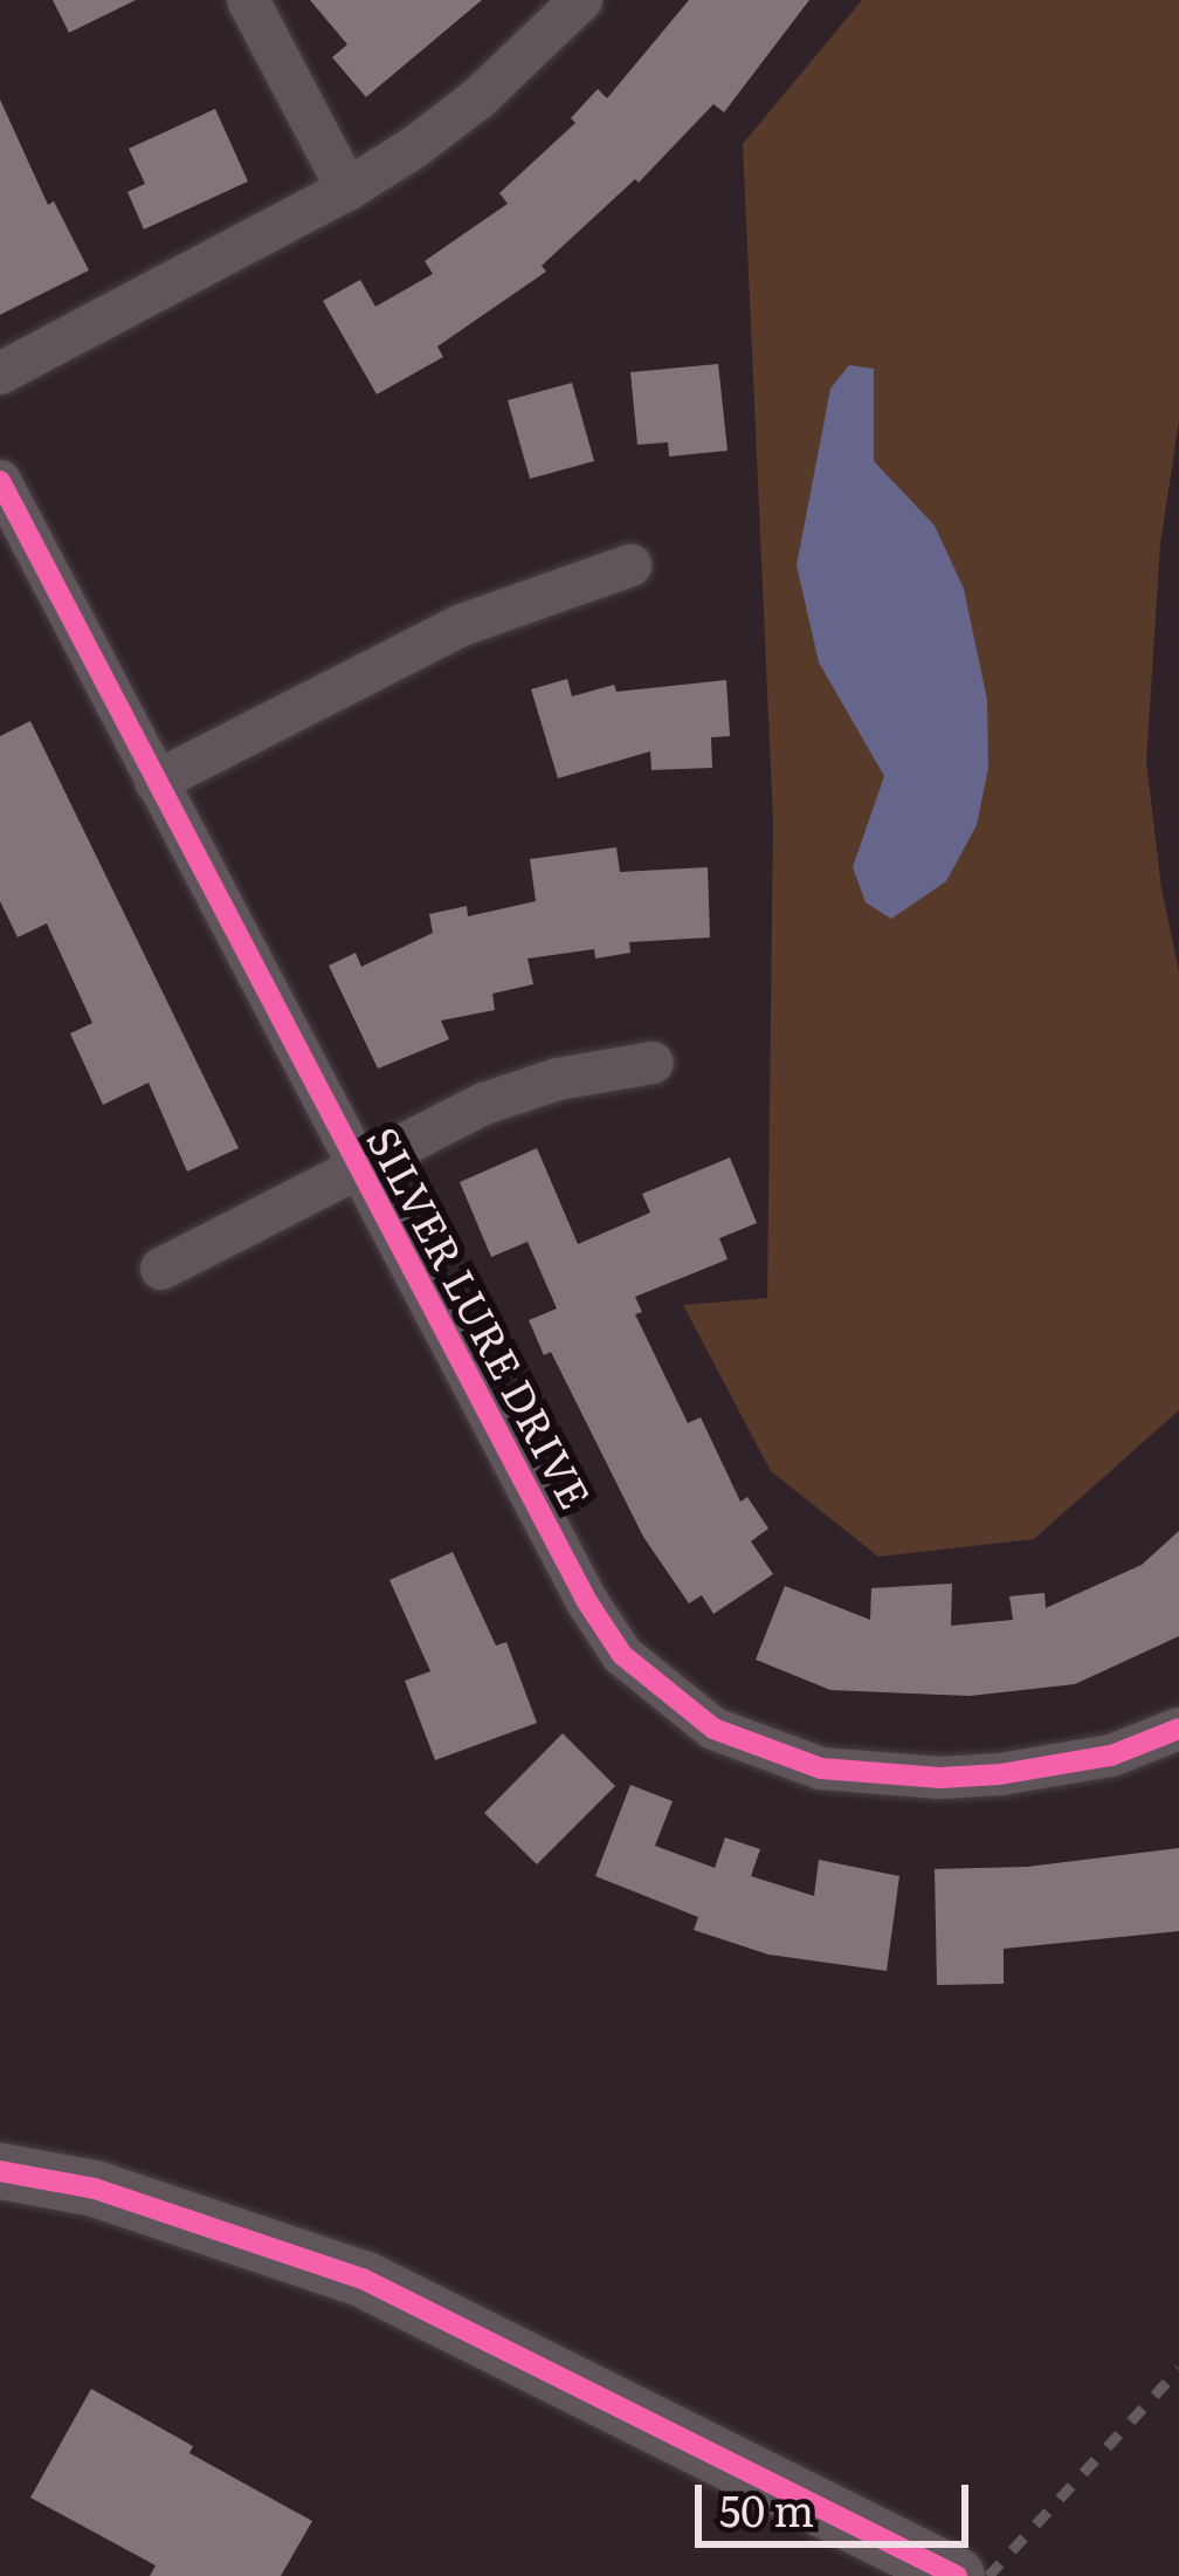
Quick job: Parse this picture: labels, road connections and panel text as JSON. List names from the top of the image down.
{
  "streets": {
    "street": ["SILVER LURE DRIVE"]
  },
  "scale_bar": "50 m"
}
